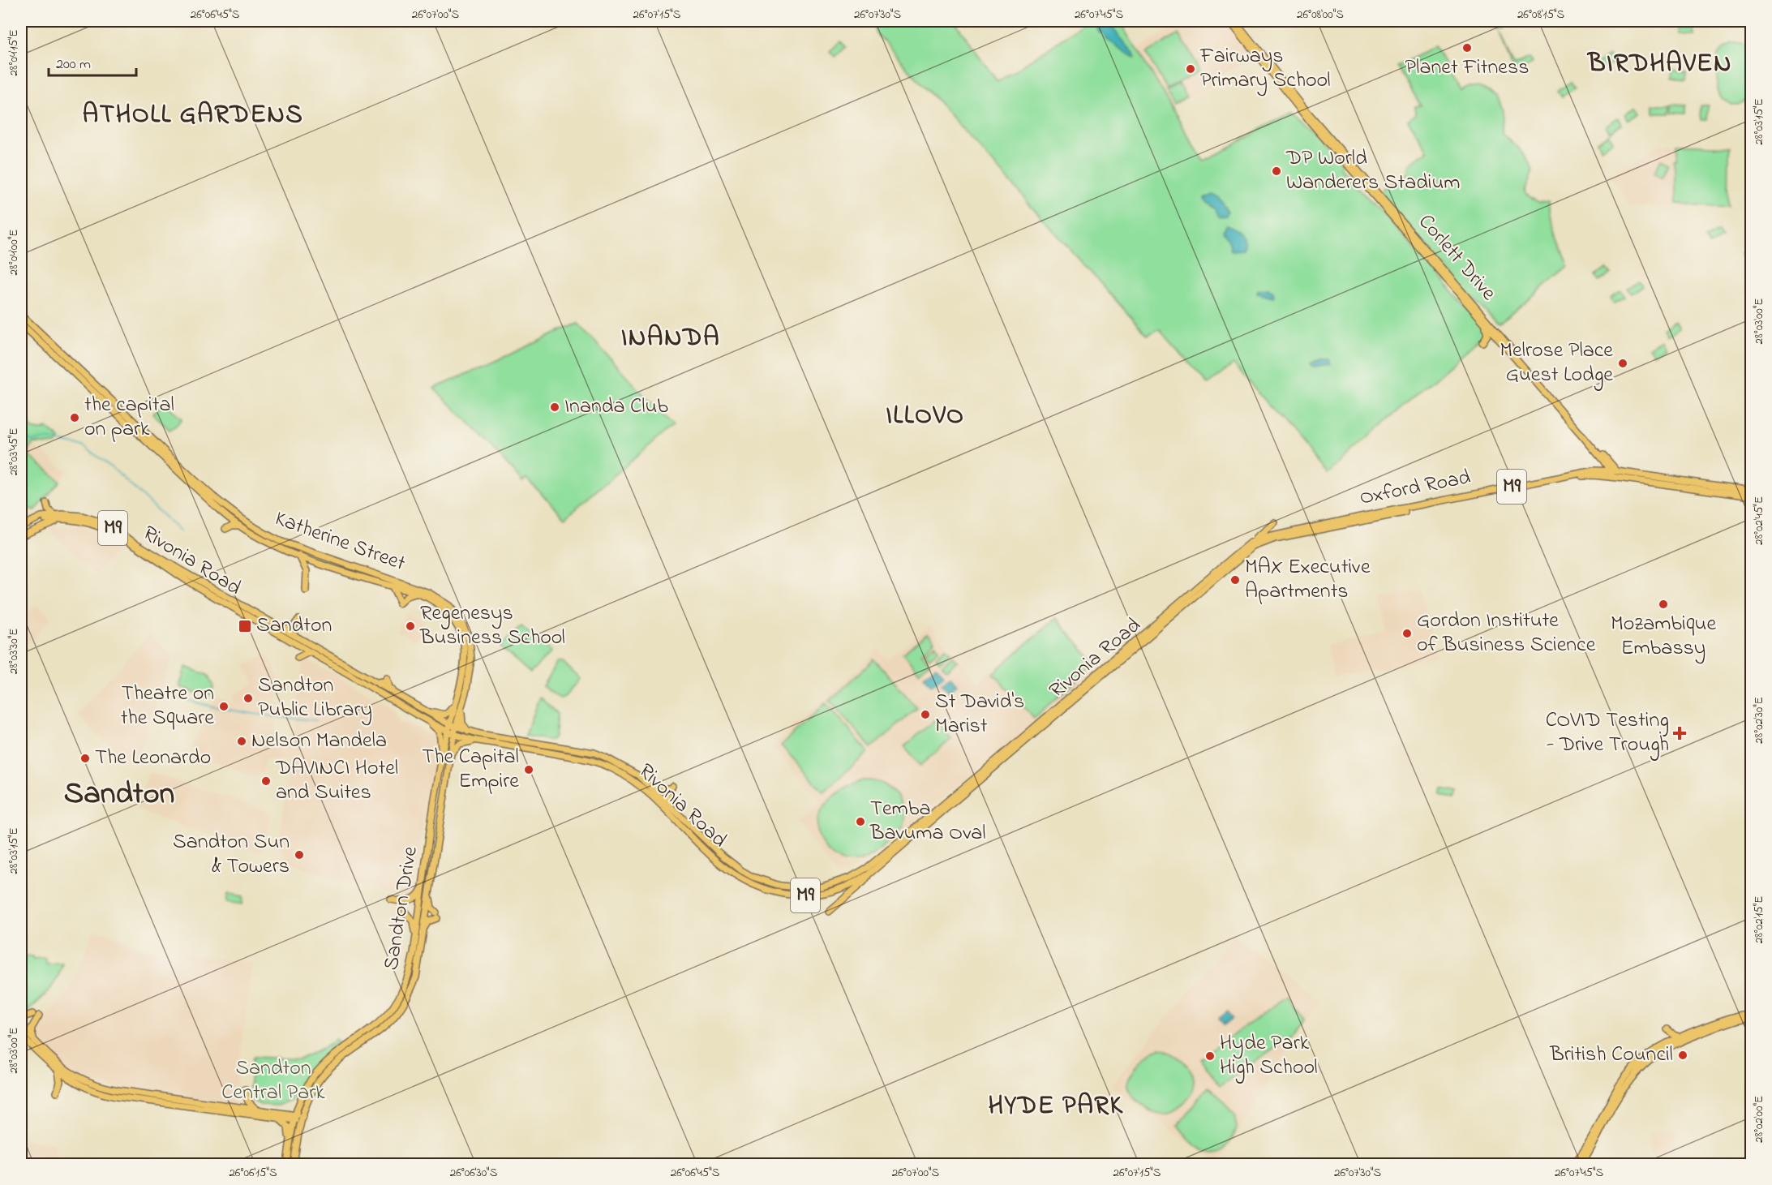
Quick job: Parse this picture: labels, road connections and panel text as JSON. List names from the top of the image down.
{
  "streets": {
    "main road": [
      "Corlett Drive",
      "M9",
      "Oxford Road",
      "Katherine Street",
      "Rivonia Road",
      "Sandton Drive"
    ]
  },
  "crossings": [
    ["Corlett Drive", "Oxford Road"],
    ["Oxford Road", "Rivonia Road"],
    ["Katherine Street", "Rivonia Road"],
    ["Katherine Street", "Sandton Drive"],
    ["Rivonia Road", "Sandton Drive"]
  ],
  "districts": [
    "BIRDHAVEN",
    "ATHOLL GARDENS",
    "INANDA",
    "ILLOVO",
    "Sandton",
    "HYDE PARK"
  ],
  "parks": ["Sandton Central Park"],
  "places": {
    "other": [
      "Planet Fitness",
      "Fairways Primary School",
      "DP World Wanderers Stadium",
      "Melrose Place Guest Lodge",
      "Inanda Club",
      "the capital on park",
      "MAX Executive Apartments",
      "Mozambique Embassy",
      "Regenesys Business School",
      "Gordon Institute of Business Science",
      "Sandton Public Library",
      "Theatre on the Square",
      "St David's Marist",
      "Nelson Mandela",
      "The Leonardo",
      "The Capital Empire",
      "DAVINCI Hotel and Suites",
      "Temba Bavuma Oval",
      "Sandton Sun & Towers",
      "British Council",
      "Hyde Park High School"
    ],
    "transit": ["Sandton"],
    "health": ["COVID Testing - Drive Trough"]
  },
  "scale_bar": "200 m",
  "coordinates": [
    "26°06'45\"S",
    "26°07'00\"S",
    "26°07'15\"S",
    "26°07'30\"S",
    "26°07'45\"S",
    "26°08'00\"S",
    "26°08'15\"S",
    "28°04'15\"E",
    "28°03'15\"E",
    "28°04'00\"E",
    "28°03'00\"E",
    "28°03'45\"E",
    "28°02'45\"E",
    "28°03'30\"E",
    "28°02'30\"E",
    "28°02'15\"E",
    "28°02'00\"E",
    "26°06'15\"S",
    "26°06'30\"S"
  ]
}
